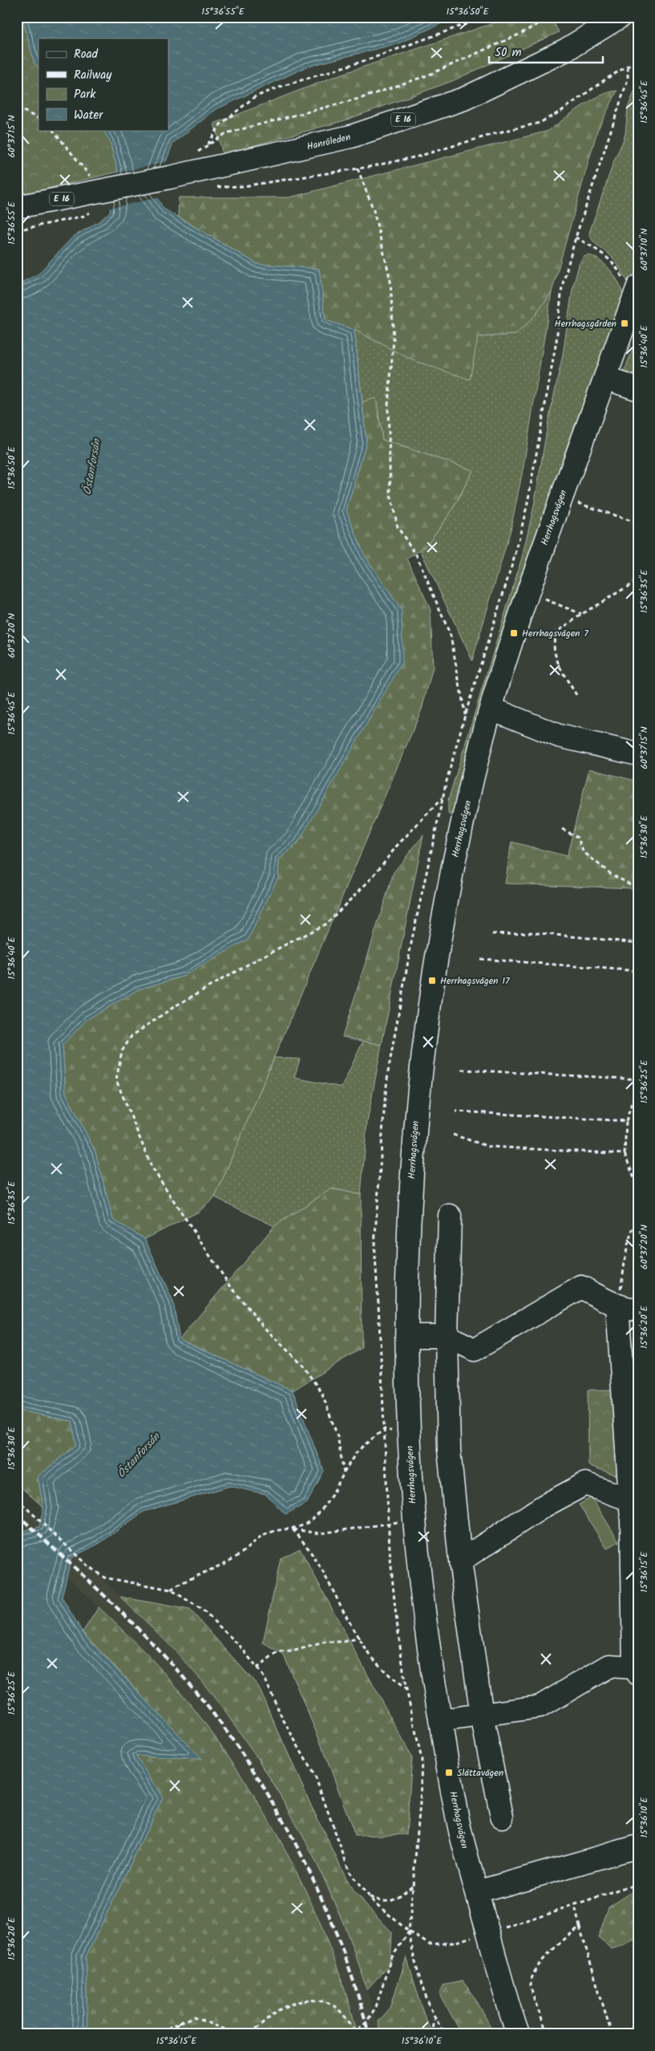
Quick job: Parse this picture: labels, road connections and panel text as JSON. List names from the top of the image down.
{
  "streets": {
    "main road": ["E 16", "Hanröleden", "Herrhagsvägen"]
  },
  "water": ["Östanforsån"],
  "places": {
    "transit": [
      "Herrhagsgården",
      "Herrhagsvägen 7",
      "Herrhagsvägen 17",
      "Slättavägen"
    ]
  },
  "legend": [
    "Road",
    "Railway",
    "Park",
    "Water"
  ],
  "scale_bar": "50 m",
  "coordinates": [
    "15°36'55\"E",
    "15°36'50\"E",
    "15°36'45\"E",
    "60°37'15\"N",
    "60°37'10\"N",
    "15°36'40\"E",
    "15°36'35\"E",
    "60°37'20\"N",
    "15°36'30\"E",
    "15°36'25\"E",
    "15°36'20\"E",
    "15°36'15\"E",
    "15°36'10\"E"
  ]
}
